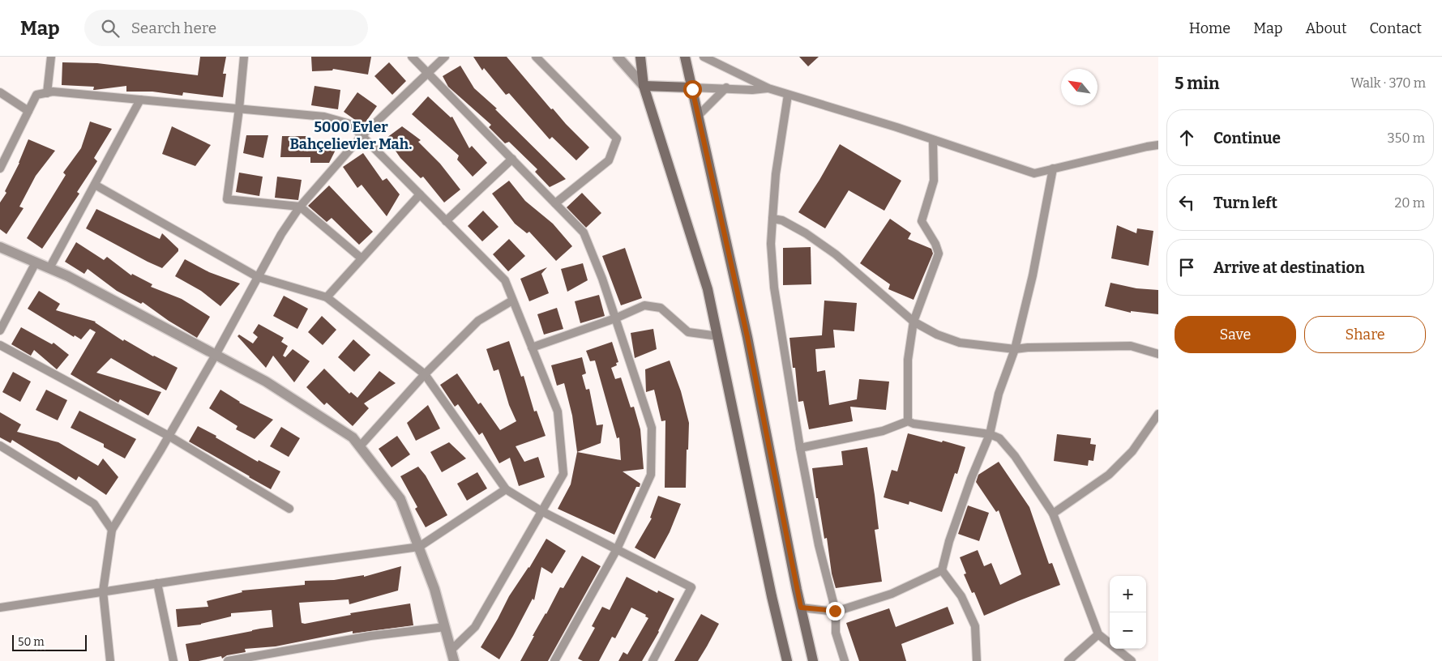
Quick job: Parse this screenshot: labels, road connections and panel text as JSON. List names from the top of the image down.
{
  "districts": ["5000 Evler Bahçelievler Mah."],
  "scale_bar": "50 m",
  "north": "top left",
  "page": {
    "header": "Map",
    "search": "Search here",
    "nav": [
      "Home",
      "Map",
      "About",
      "Contact"
    ],
    "heading": ["5 min", "Walk · 370 m"],
    "list": [
      ["Continue", "350 m"],
      ["Turn left", "20 m"],
      "Arrive at destination"
    ],
    "buttons": ["Save", "Share"],
    "map_buttons": ["+", "−"],
    "scale": "50 m"
  }
}
